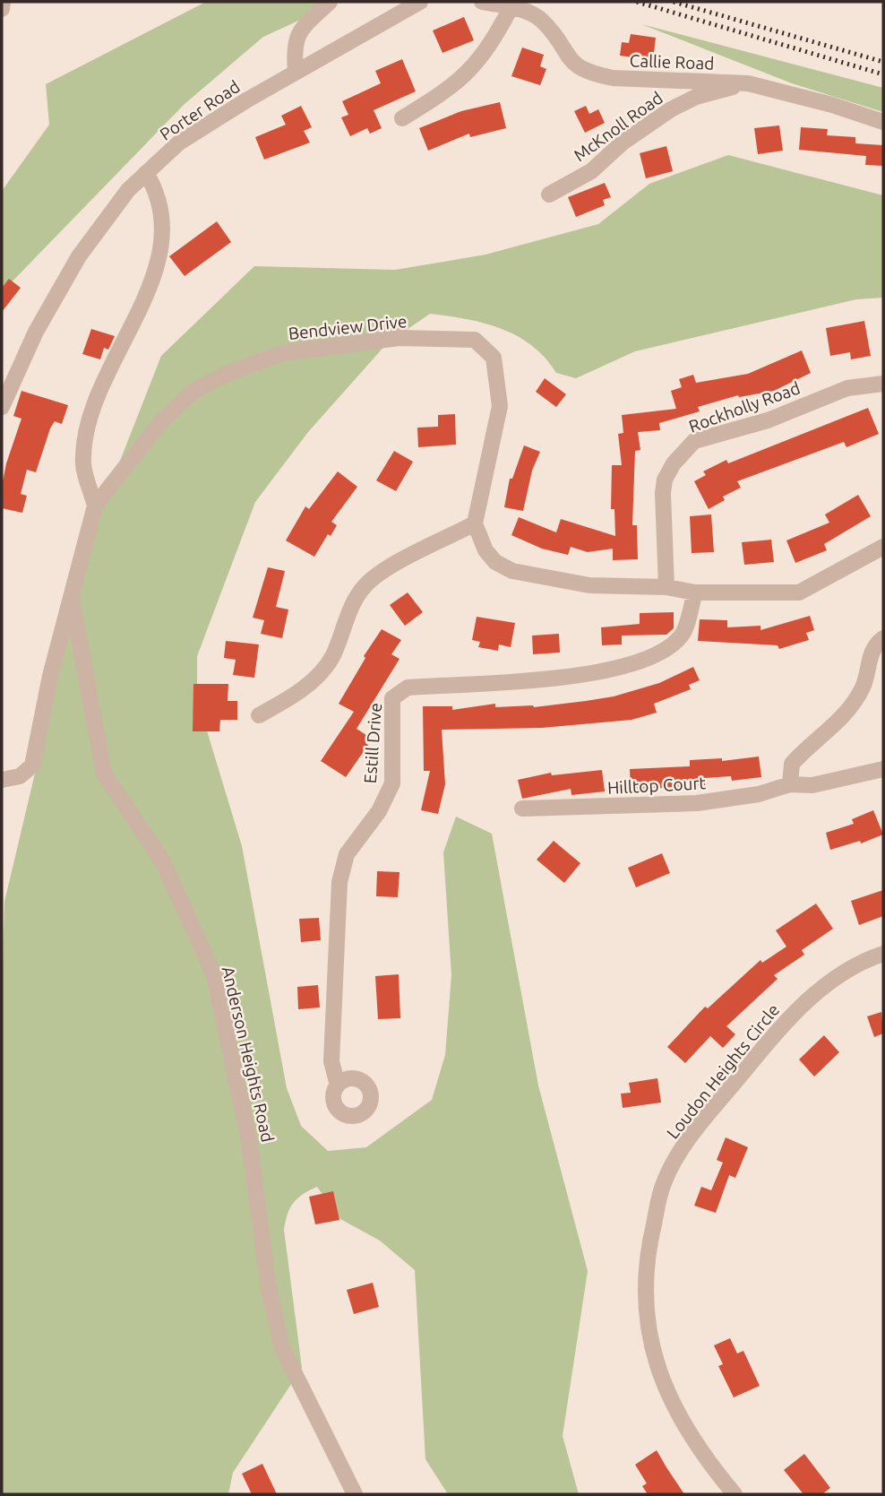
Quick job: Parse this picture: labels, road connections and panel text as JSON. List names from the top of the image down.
{
  "streets": {
    "street": [
      "Callie Road",
      "Porter Road",
      "McKnoll Road",
      "Bendview Drive",
      "Rockholly Road",
      "Estill Drive",
      "Hilltop Court",
      "Anderson Heights Road",
      "Loudon Heights Circle"
    ]
  },
  "crossings": [
    ["Callie Road", "McKnoll Road"],
    ["Bendview Drive", "Anderson Heights Road"]
  ]
}
